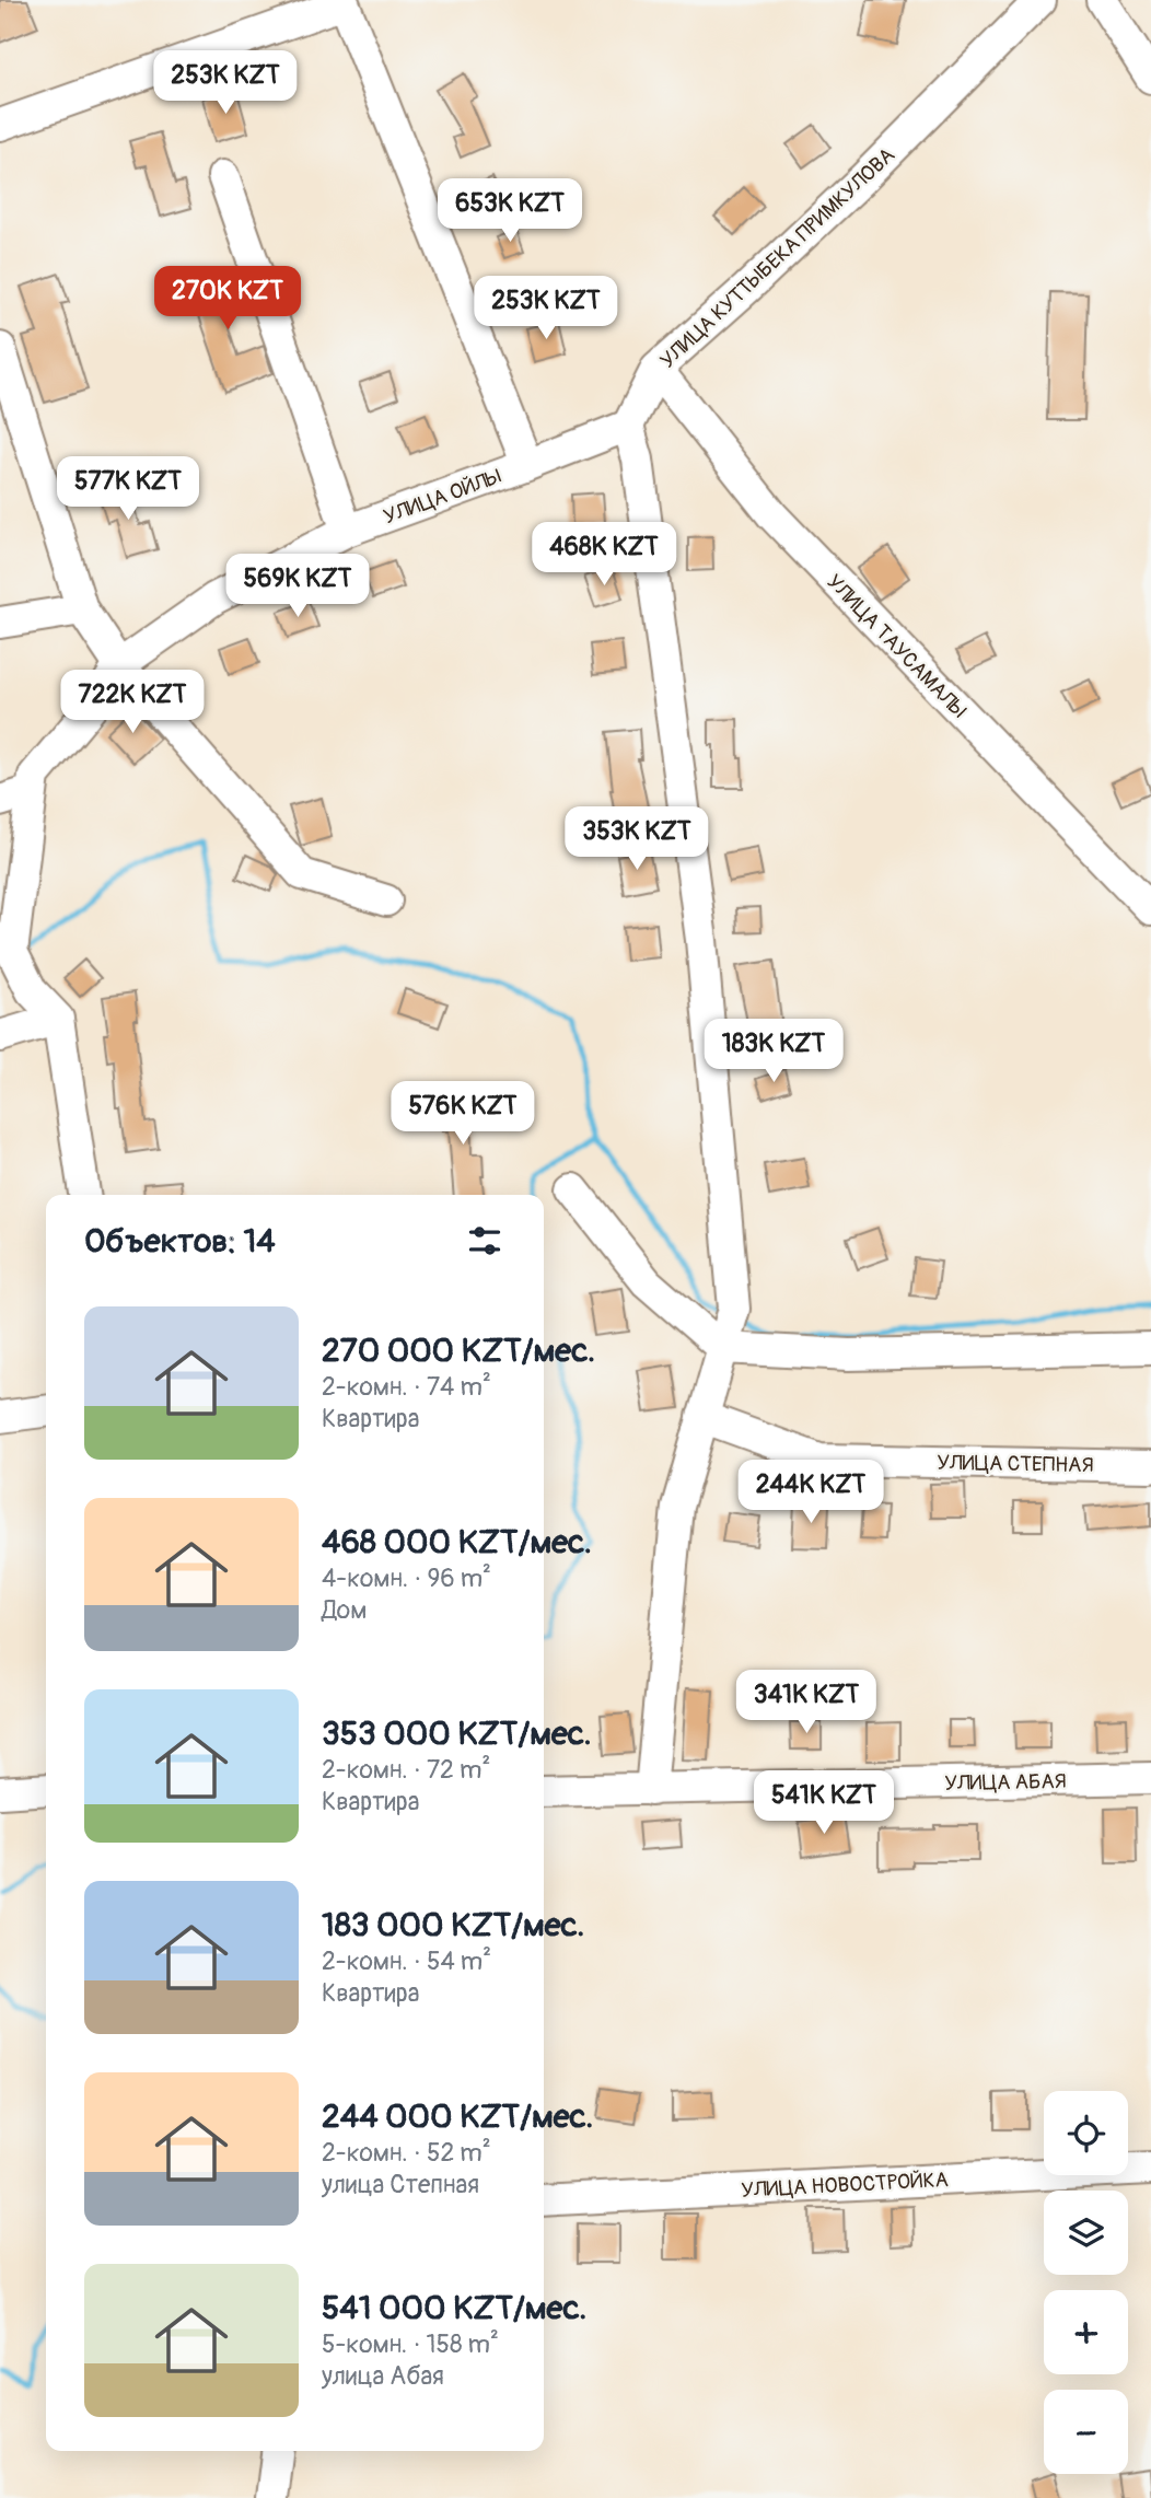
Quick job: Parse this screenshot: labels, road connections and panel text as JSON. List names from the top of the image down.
{
  "streets": {
    "street": [
      "УЛИЦА КУТТЫБЕКА ПРИМКУЛОВА",
      "УЛИЦА ОЙЛЫ",
      "УЛИЦА ТАУСАМАЛЫ",
      "УЛИЦА СТЕПНАЯ",
      "УЛИЦА АБАЯ",
      "УЛИЦА НОВОСТРОЙКА"
    ]
  },
  "crossings": [
    ["УЛИЦА КУТТЫБЕКА ПРИМКУЛОВА", "УЛИЦА ТАУСАМАЛЫ"]
  ],
  "page": {
    "price": [
      "253K KZT",
      "653K KZT",
      "270K KZT",
      "253K KZT",
      "577K KZT",
      "468K KZT",
      "569K KZT",
      "722K KZT",
      "353K KZT",
      "183K KZT",
      "576K KZT",
      "244K KZT",
      "341K KZT",
      "541K KZT"
    ],
    "heading": "Объектов: 14",
    "list": [
      {
        "name": "270 000 KZT/мес.",
        "note": "2-комн. · 74 m² · Квартира"
      },
      {
        "name": "468 000 KZT/мес.",
        "note": "4-комн. · 96 m² · Дом"
      },
      {
        "name": "353 000 KZT/мес.",
        "note": "2-комн. · 72 m² · Квартира"
      },
      {
        "name": "183 000 KZT/мес.",
        "note": "2-комн. · 54 m² · Квартира"
      },
      {
        "name": "244 000 KZT/мес.",
        "note": "2-комн. · 52 m² · улица Степная"
      },
      {
        "name": "541 000 KZT/мес.",
        "note": "5-комн. · 158 m² · улица Абая"
      }
    ],
    "map_buttons": ["+", "−"]
  }
}
